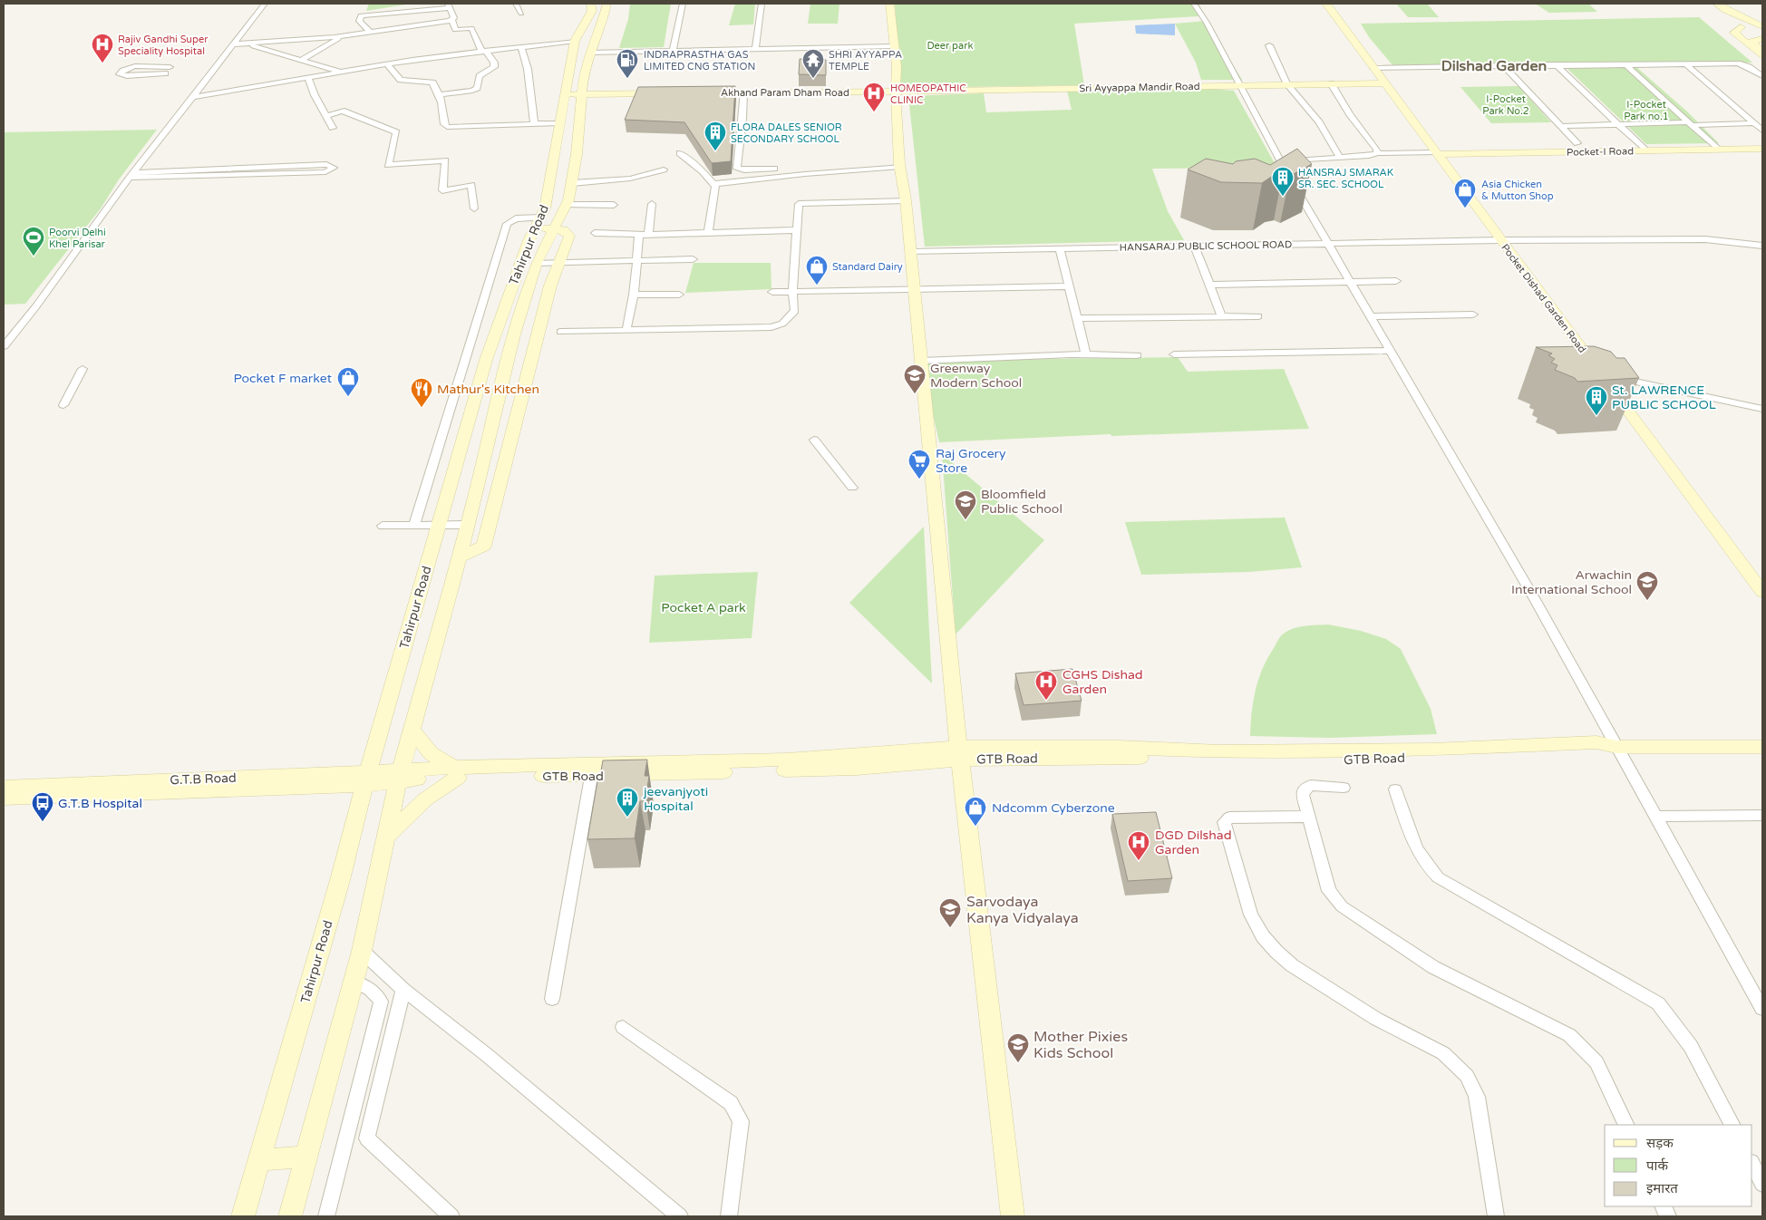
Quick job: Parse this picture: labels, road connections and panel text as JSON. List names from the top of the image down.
{
  "streets": {
    "street": [
      "Sri Ayyappa Mandir Road",
      "Akhand Param Dham Road",
      "Pocket-I Road",
      "Tahirpur Road",
      "HANSARAJ PUBLIC SCHOOL ROAD",
      "Pocket Dishad Garden Road",
      "GTB Road",
      "G.T.B Road"
    ]
  },
  "crossings": [
    ["Sri Ayyappa Mandir Road", "Akhand Param Dham Road"],
    ["Sri Ayyappa Mandir Road", "Pocket Dishad Garden Road"],
    ["Pocket-I Road", "Pocket Dishad Garden Road"],
    ["Tahirpur Road", "GTB Road"],
    ["Tahirpur Road", "G.T.B Road"],
    ["HANSARAJ PUBLIC SCHOOL ROAD", "Pocket Dishad Garden Road"],
    ["GTB Road", "G.T.B Road"]
  ],
  "districts": ["Dilshad Garden"],
  "parks": [
    "Deer park",
    "I-Pocket Park No.2",
    "I-Pocket Park no.1",
    "Pocket A park"
  ],
  "places": {
    "hospital": [
      "Rajiv Gandhi Super Speciality Hospital",
      "HOMEOPATHIC CLINIC",
      "CGHS Dishad Garden",
      "DGD Dilshad Garden"
    ],
    "fuel station": ["INDRAPRASTHA GAS LIMITED CNG STATION"],
    "temple": ["SHRI AYYAPPA TEMPLE"],
    "building": [
      "FLORA DALES SENIOR SECONDARY SCHOOL",
      "HANSRAJ SMARAK SR. SEC. SCHOOL",
      "St. LAWRENCE PUBLIC SCHOOL",
      "jeevanjyoti Hospital"
    ],
    "shop": [
      "Asia Chicken & Mutton Shop",
      "Standard Dairy",
      "Pocket F market",
      "Ndcomm Cyberzone"
    ],
    "sports": ["Poorvi Delhi Khel Parisar"],
    "school or university": [
      "Greenway Modern School",
      "Bloomfield Public School",
      "Arwachin International School",
      "Sarvodaya Kanya Vidyalaya",
      "Mother Pixies Kids School"
    ],
    "restaurant": ["Mathur's Kitchen"],
    "supermarket": ["Raj Grocery Store"],
    "bus stop": ["G.T.B Hospital"]
  },
  "legend": ["सड़क", "पार्क", "इमारत"]
}
